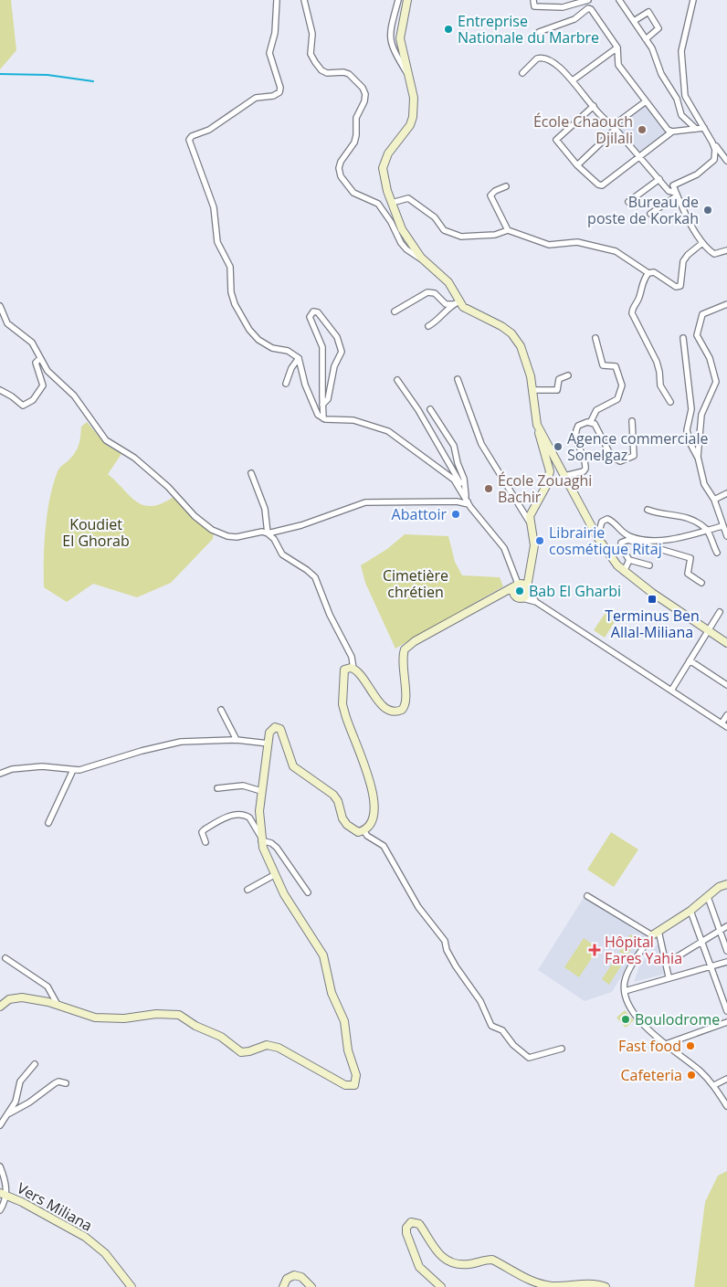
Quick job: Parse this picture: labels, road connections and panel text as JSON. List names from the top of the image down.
{
  "streets": {
    "main road": ["Vers Miliana"]
  },
  "parks": ["Koudiet El Ghorab", "Cimetière chrétien"],
  "places": {
    "other": [
      "Entreprise Nationale du Marbre",
      "École Chaouch Djilali",
      "Bureau de poste de Korkah",
      "Agence commerciale Sonelgaz",
      "École Zouaghi Bachir",
      "Abattoir",
      "Librairie cosmétique Ritaj",
      "Bab El Gharbi",
      "Boulodrome",
      "Fast food",
      "Cafeteria"
    ],
    "transit": ["Terminus Ben Allal-Miliana"],
    "health": ["Hôpital Fares Yahia"]
  }
}
